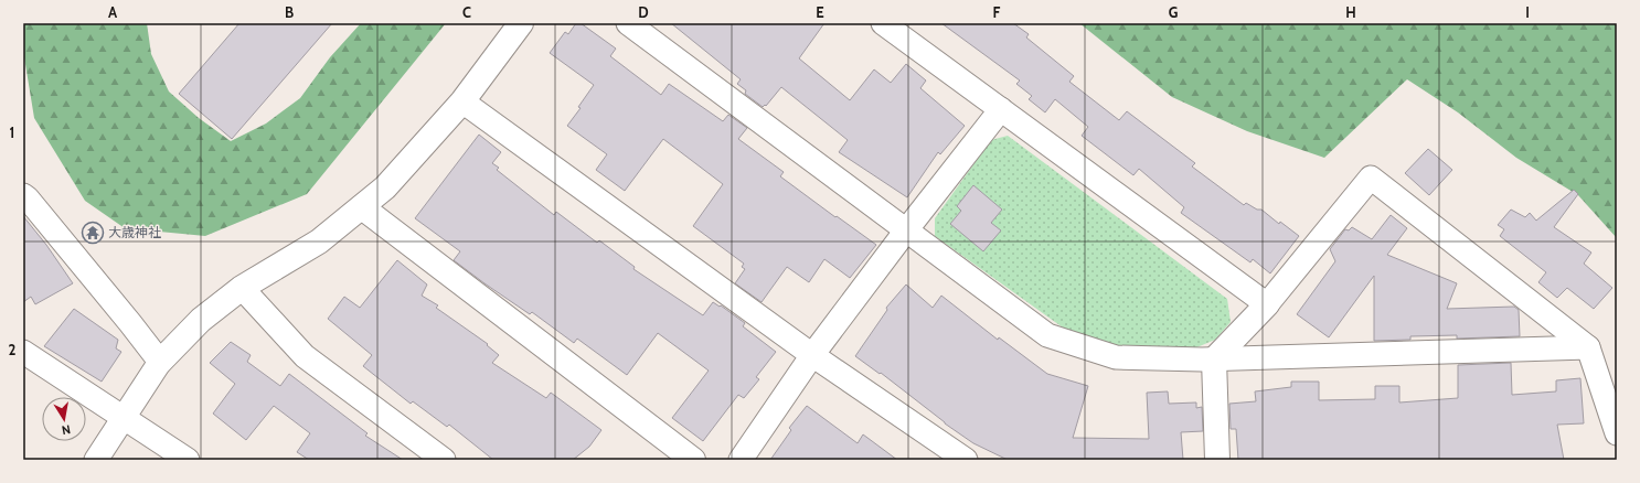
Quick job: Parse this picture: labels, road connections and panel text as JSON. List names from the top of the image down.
{
  "places": {
    "temple": ["大歳神社"]
  },
  "north": "bottom",
  "grid": {
    "columns": [
      "A",
      "B",
      "C",
      "D",
      "E",
      "F",
      "G",
      "H",
      "I"
    ],
    "rows": ["1", "2"]
  }
}
